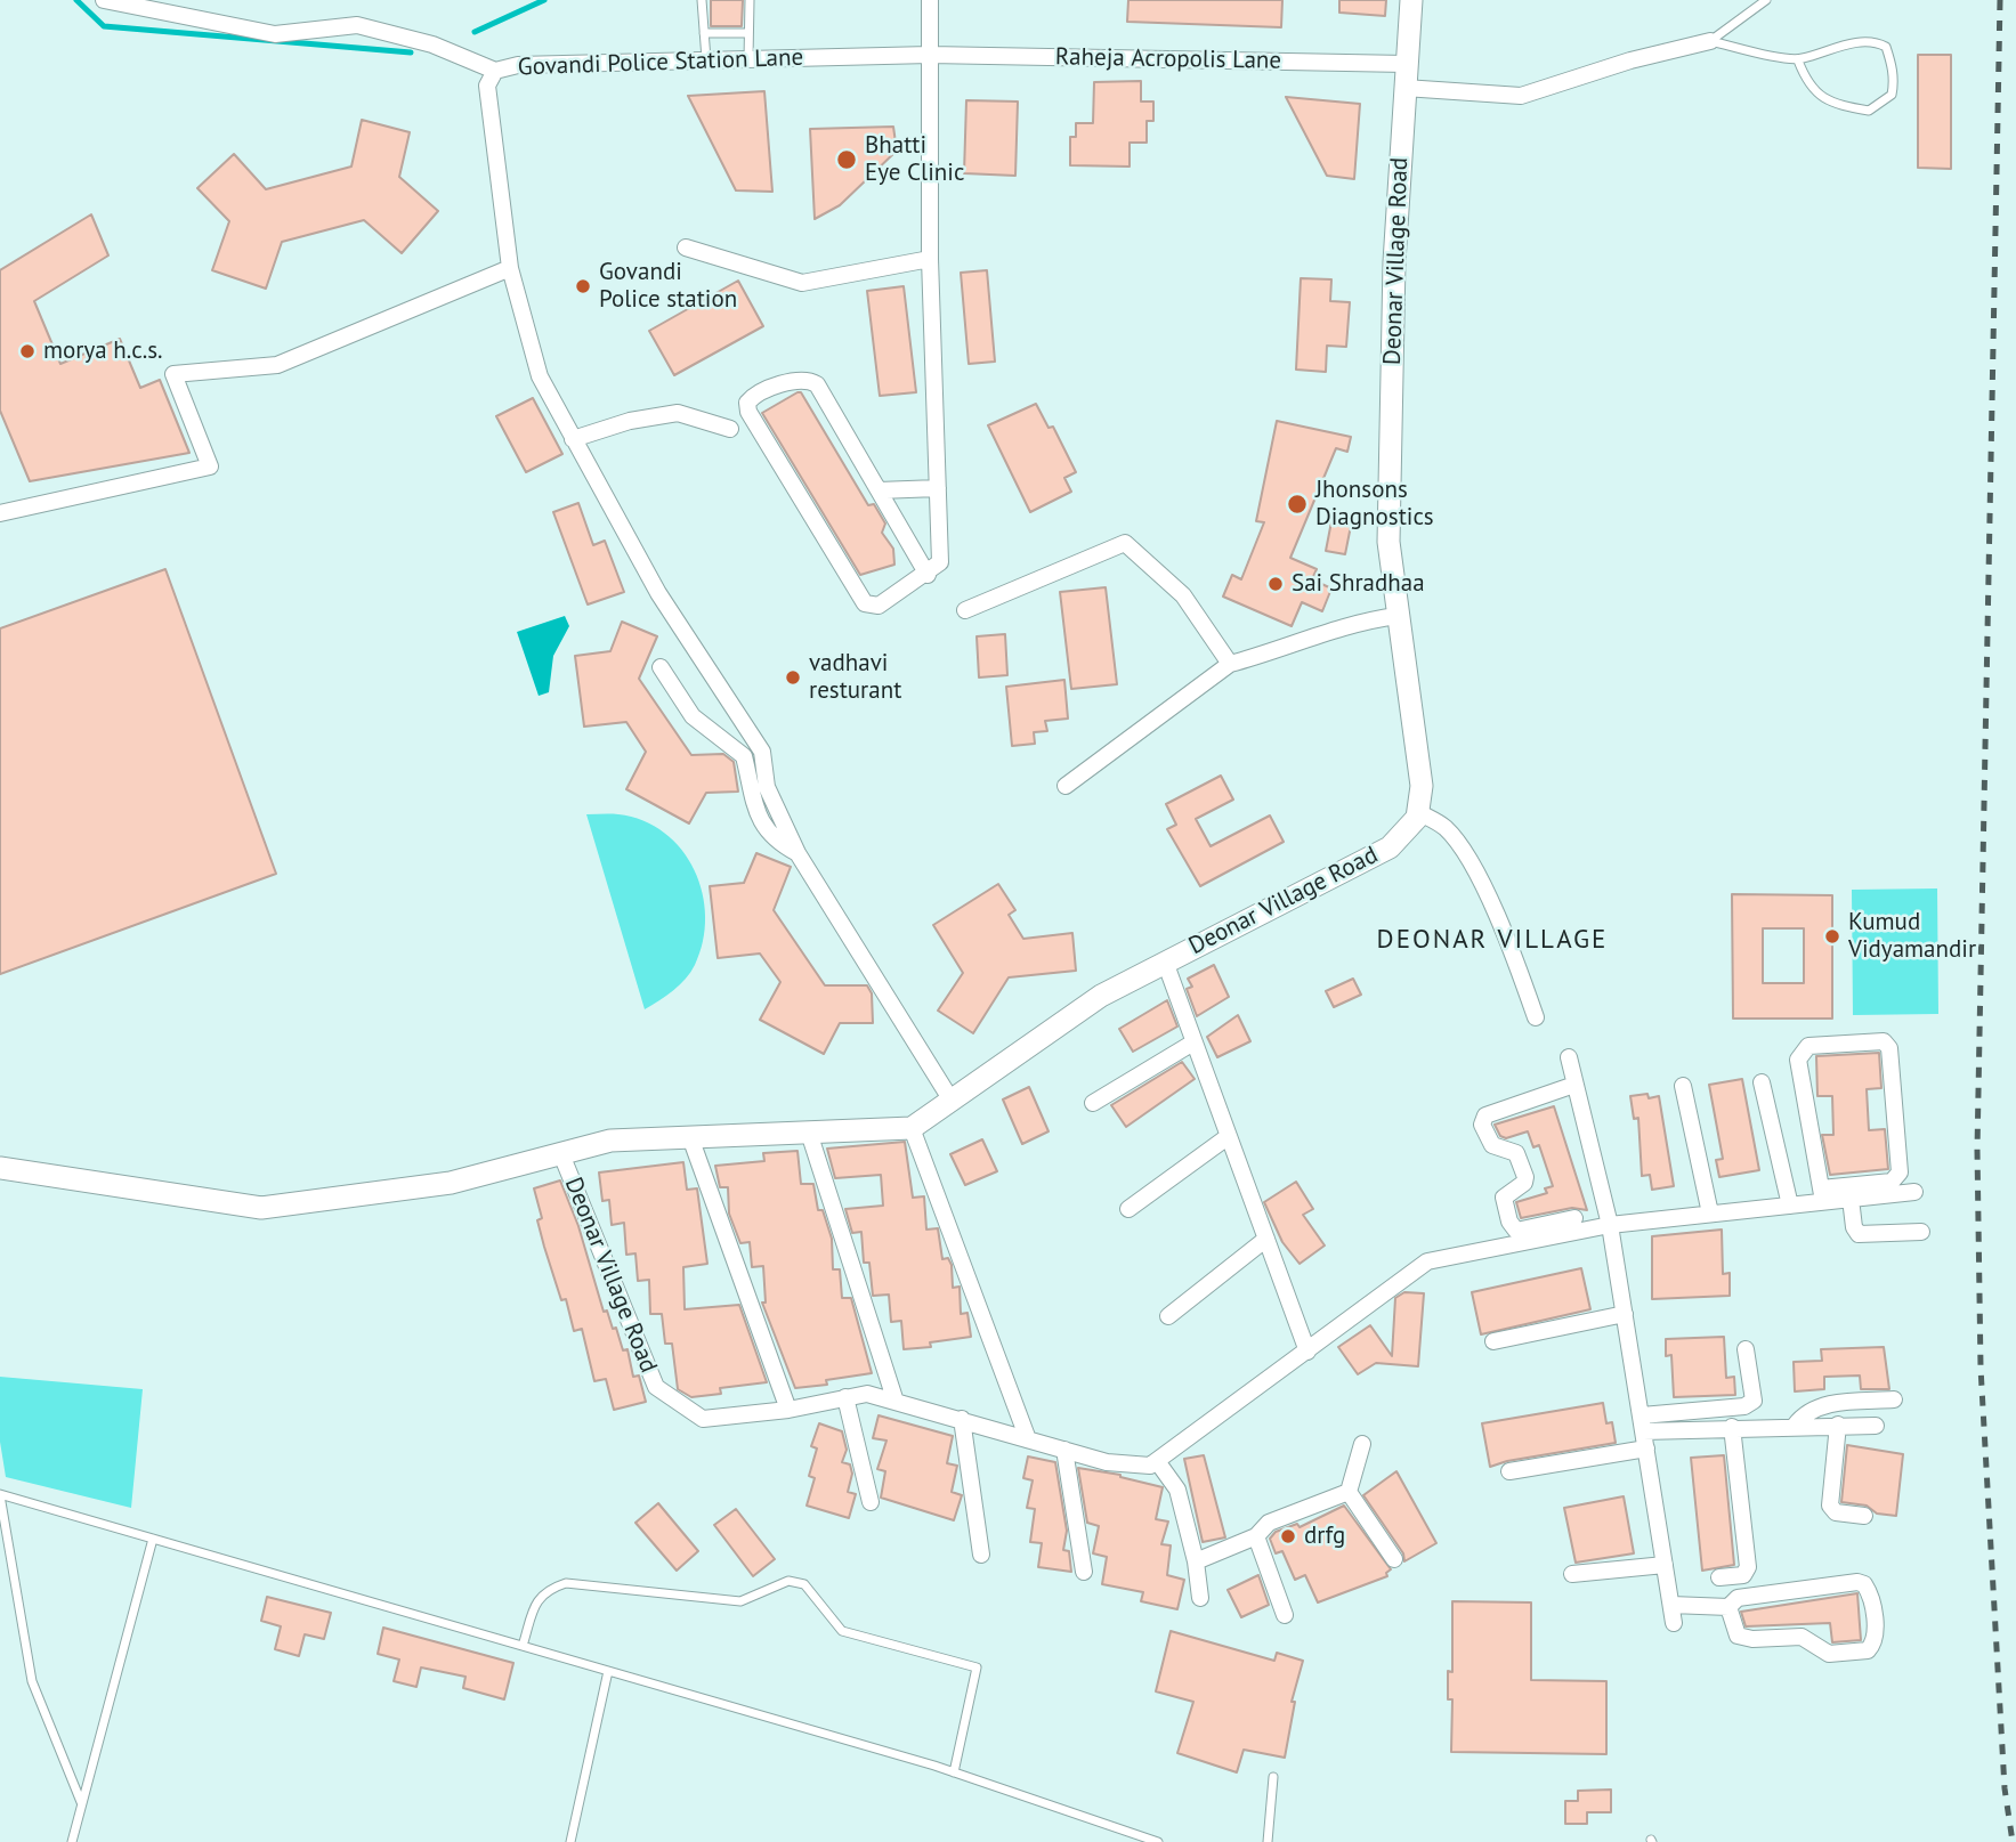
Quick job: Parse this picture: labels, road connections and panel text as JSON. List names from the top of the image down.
{
  "streets": {
    "main road": ["Deonar Village Road"],
    "street": ["Raheja Acropolis Lane", "Govandi Police Station Lane"]
  },
  "crossings": [
    ["Raheja Acropolis Lane", "Govandi Police Station Lane"],
    ["Raheja Acropolis Lane", "Deonar Village Road"]
  ],
  "districts": ["DEONAR VILLAGE"],
  "places": [
    "Bhatti Eye Clinic",
    "Govandi Police station",
    "morya h.c.s.",
    "Jhonsons Diagnostics",
    "Sai Shradhaa",
    "vadhavi resturant",
    "Kumud Vidyamandir",
    "drfg"
  ]
}
